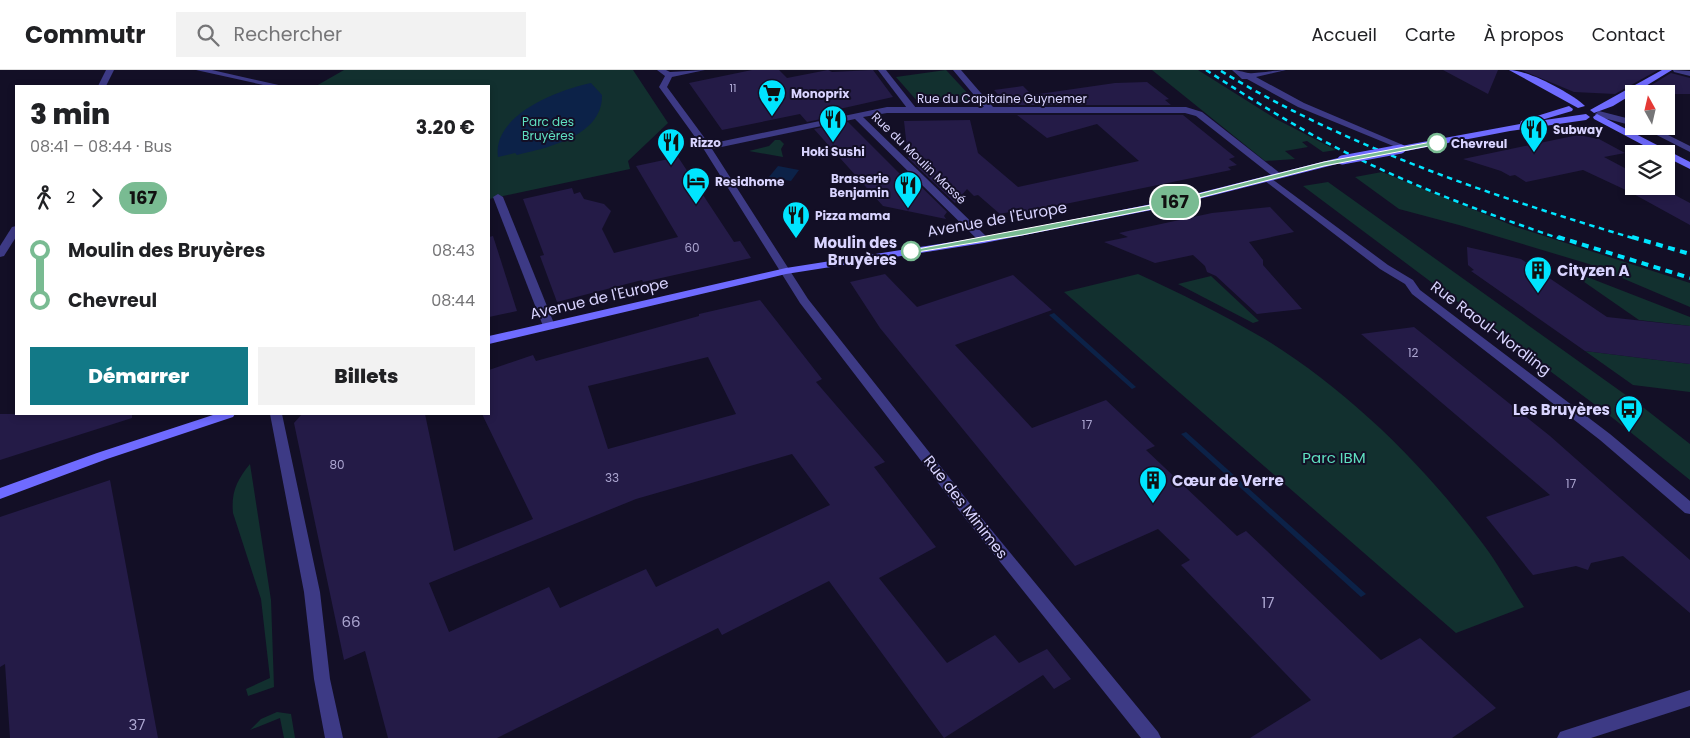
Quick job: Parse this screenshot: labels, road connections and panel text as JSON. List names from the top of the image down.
{
  "streets": {
    "main road": ["Avenue de l'Europe"],
    "street": [
      "Rue du Capitaine Guynemer",
      "Rue du Moulin Massé",
      "Rue Raoul-Nordling",
      "Rue des Minimes"
    ]
  },
  "crossings": [
    ["Rue du Capitaine Guynemer", "Rue du Moulin Massé"],
    ["Rue du Capitaine Guynemer", "Avenue de l'Europe"],
    ["Rue du Capitaine Guynemer", "Rue Raoul-Nordling"],
    ["Rue du Capitaine Guynemer", "Rue des Minimes"],
    ["Rue du Moulin Massé", "Avenue de l'Europe"],
    ["Avenue de l'Europe", "Rue Raoul-Nordling"],
    ["Avenue de l'Europe", "Rue des Minimes"]
  ],
  "parks": ["Parc des Bruyères", "Parc IBM"],
  "places": {
    "supermarket": ["Monoprix"],
    "other": ["Chevreul", "Moulin des Bruyères"],
    "restaurant": [
      "Hoki Sushi",
      "Subway",
      "Rizzo",
      "Brasserie Benjamin",
      "Pizza mama"
    ],
    "hotel": ["Residhome"],
    "building": ["Cityzen A", "Cœur de Verre"],
    "bus stop": ["Les Bruyères"]
  },
  "lines": ["bus line 167"],
  "house_numbers": [
    "11",
    "60",
    "12",
    "17",
    "80",
    "33",
    "17",
    "17",
    "66",
    "37"
  ],
  "north": "top",
  "page": {
    "header": "Commutr",
    "search": "Rechercher",
    "nav": [
      "Accueil",
      "Carte",
      "À propos",
      "Contact"
    ],
    "on_map": "167",
    "heading": ["3 min", "08:41 – 08:44 · Bus", "3.20 €"],
    "legs": ["2", "167"],
    "list": [
      {
        "name": "Moulin des Bruyères",
        "value": "08:43"
      },
      {
        "name": "Chevreul",
        "value": "08:44"
      }
    ],
    "buttons": ["Démarrer", "Billets"]
  }
}
